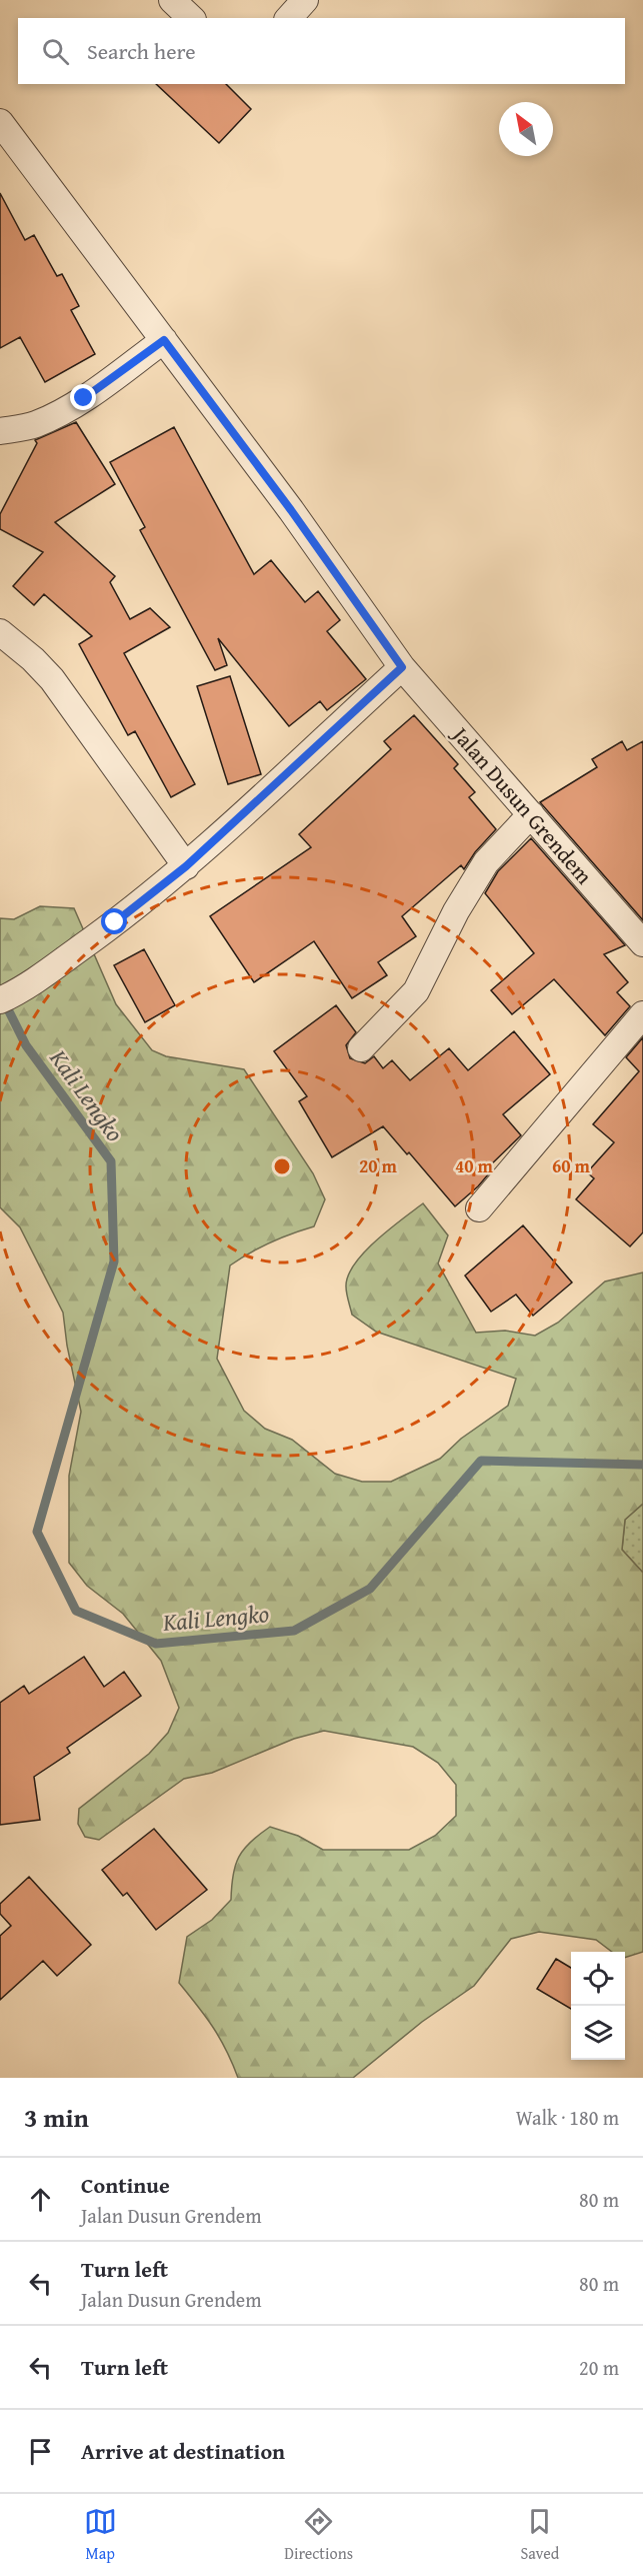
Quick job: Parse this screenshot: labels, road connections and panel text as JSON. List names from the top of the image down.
{
  "streets": {
    "street": ["Jalan Dusun Grendem"]
  },
  "water": ["Kali Lengko"],
  "north": "top left",
  "page": {
    "search": "Search here",
    "heading": ["3 min", "Walk · 180 m"],
    "list": [
      ["Continue", "Jalan Dusun Grendem", "80 m"],
      ["Turn left", "Jalan Dusun Grendem", "80 m"],
      ["Turn left", "20 m"],
      "Arrive at destination"
    ],
    "nav": ["Map", "Directions", "Saved"]
  },
  "rings": ["20 m", "40 m", "60 m"]
}
